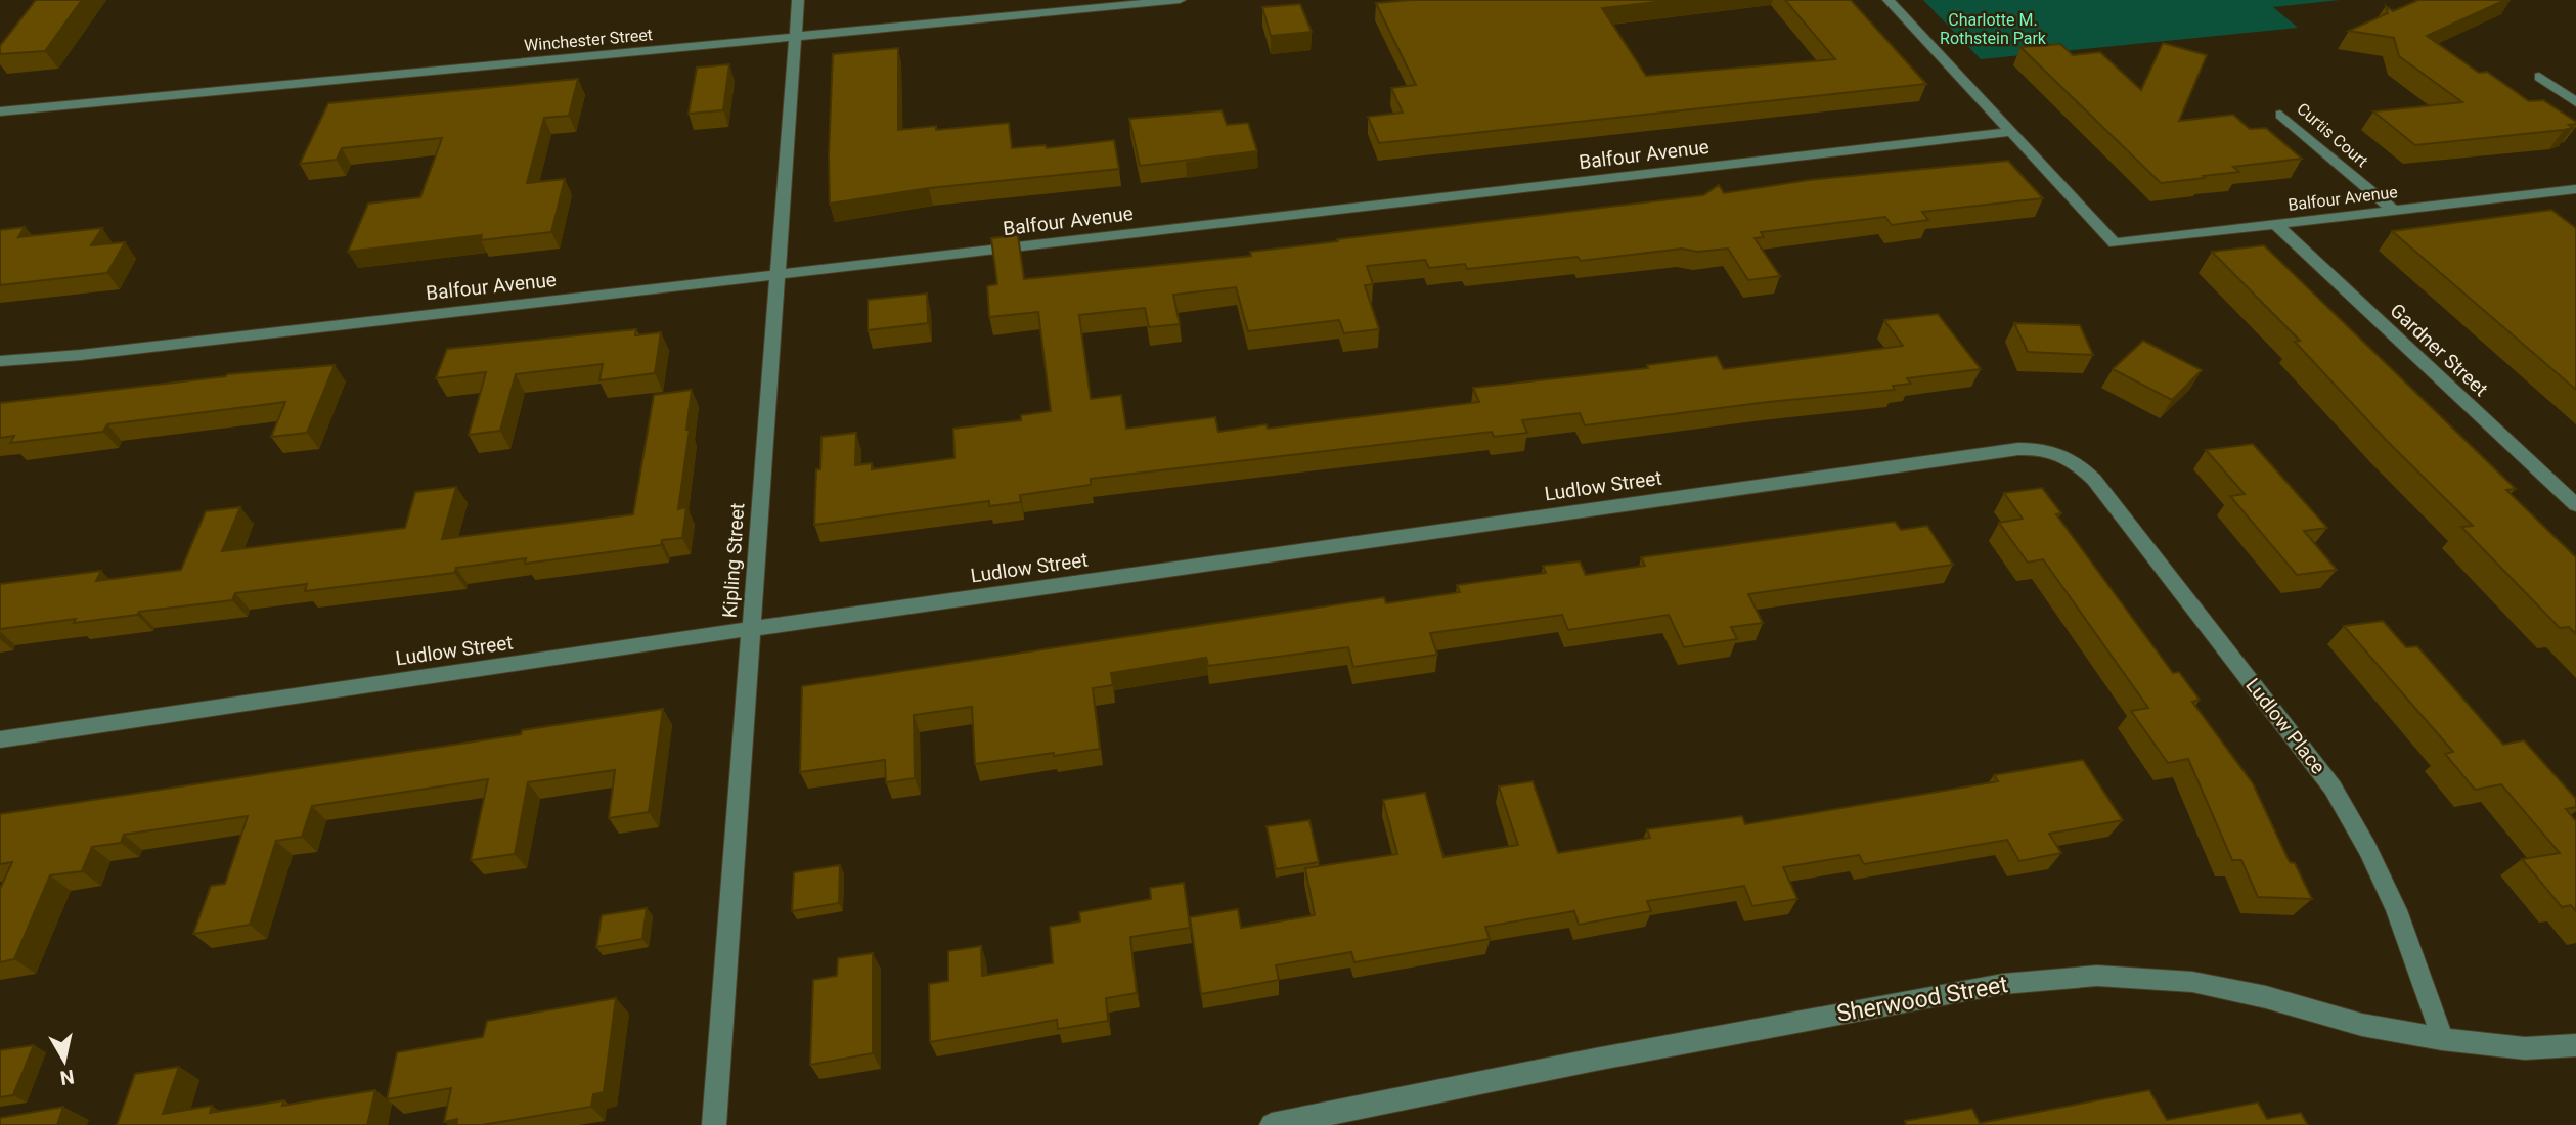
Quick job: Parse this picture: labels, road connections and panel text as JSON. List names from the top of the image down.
{
  "streets": {
    "street": [
      "Winchester Street",
      "Curtis Court",
      "Balfour Avenue",
      "Gardner Street",
      "Ludlow Street",
      "Kipling Street",
      "Ludlow Place",
      "Sherwood Street"
    ]
  },
  "crossings": [
    ["Winchester Street", "Kipling Street"],
    ["Curtis Court", "Balfour Avenue"],
    ["Balfour Avenue", "Gardner Street"],
    ["Balfour Avenue", "Kipling Street"],
    ["Ludlow Street", "Kipling Street"],
    ["Ludlow Street", "Ludlow Place"],
    ["Ludlow Place", "Sherwood Street"]
  ],
  "parks": ["Charlotte M. Rothstein Park"],
  "north": "bottom"
}
